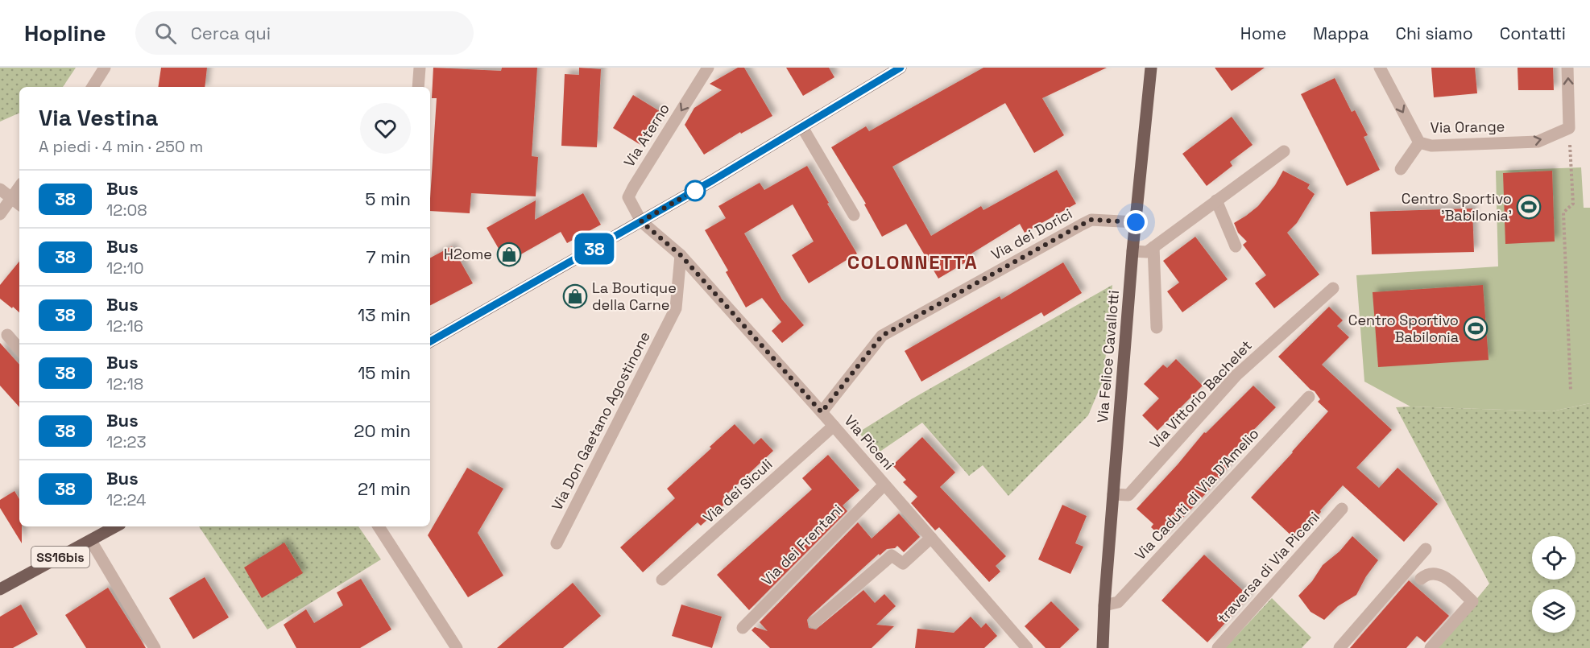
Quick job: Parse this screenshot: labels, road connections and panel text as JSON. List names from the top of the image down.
{
  "streets": {
    "main road": ["Via Felice Cavallotti", "SS16bis"],
    "street": [
      "Via Orange",
      "Via Aterno",
      "Via dei Dorici",
      "Via Vittorio Bachelet",
      "Via Don Gaetano Agostinone",
      "Via Piceni",
      "Via dei Siculi",
      "Via Caduti di Via D'Amelio",
      "Via dei Frentani",
      "traversa di Via Piceni"
    ]
  },
  "crossings": [
    ["Via Aterno", "Via Piceni"],
    ["Via dei Dorici", "Via Felice Cavallotti"],
    ["Via dei Dorici", "Via Piceni"],
    ["Via Felice Cavallotti", "Via Vittorio Bachelet"],
    ["Via Felice Cavallotti", "Via Caduti di Via D'Amelio"],
    ["Via Don Gaetano Agostinone", "Via Piceni"],
    ["Via Piceni", "Via dei Siculi"],
    ["Via Piceni", "Via dei Frentani"]
  ],
  "one_way": ["Via Orange", "Via Aterno"],
  "districts": ["COLONNETTA"],
  "places": {
    "sports": ["Centro Sportivo 'Babilonia'", "Centro Sportivo Babilonia"],
    "shop": ["H2ome", "La Boutique della Carne"]
  },
  "lines": ["bus line 38"],
  "page": {
    "header": "Hopline",
    "search": "Cerca qui",
    "nav": [
      "Home",
      "Mappa",
      "Chi siamo",
      "Contatti"
    ],
    "on_map": "38",
    "heading": ["Via Vestina", "A piedi · 4 min · 250 m"],
    "list": [
      {
        "mark": "38",
        "name": "Bus",
        "note": "12:08",
        "value": "5 min"
      },
      {
        "mark": "38",
        "name": "Bus",
        "note": "12:10",
        "value": "7 min"
      },
      {
        "mark": "38",
        "name": "Bus",
        "note": "12:16",
        "value": "13 min"
      },
      {
        "mark": "38",
        "name": "Bus",
        "note": "12:18",
        "value": "15 min"
      },
      {
        "mark": "38",
        "name": "Bus",
        "note": "12:23",
        "value": "20 min"
      },
      {
        "mark": "38",
        "name": "Bus",
        "note": "12:24",
        "value": "21 min"
      }
    ]
  }
}
